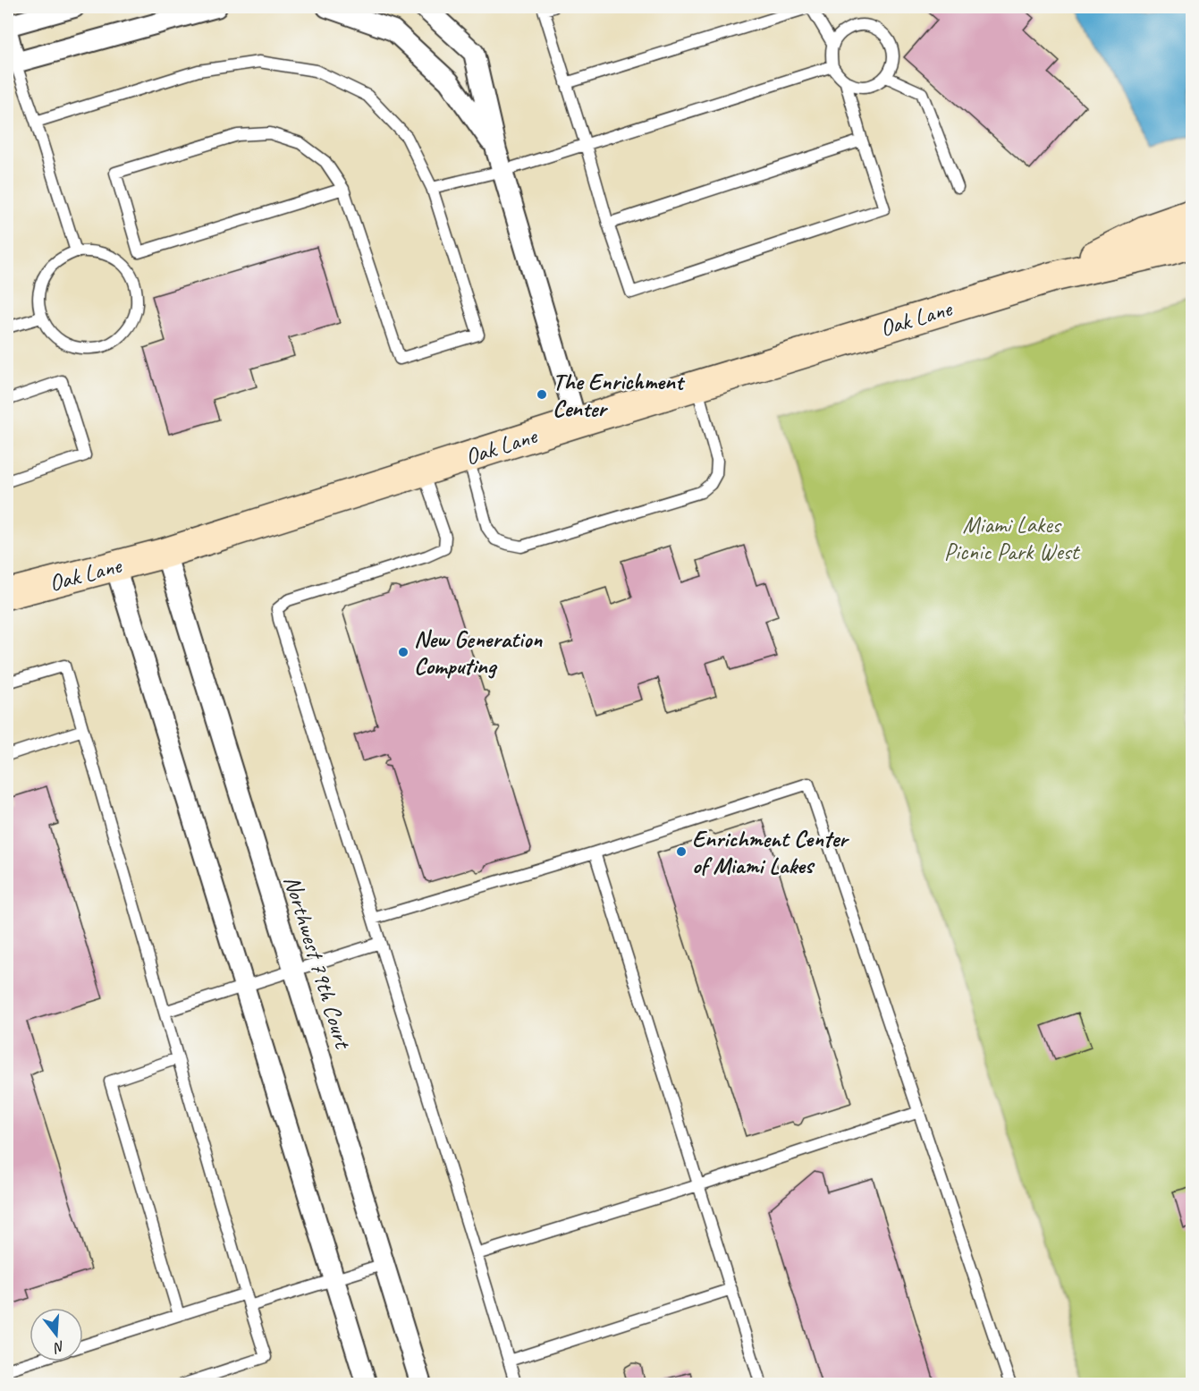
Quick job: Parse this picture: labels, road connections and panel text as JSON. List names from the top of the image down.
{
  "streets": {
    "street": ["Oak Lane", "Northwest 79th Court"]
  },
  "crossings": [
    ["Oak Lane", "Northwest 79th Court"]
  ],
  "parks": ["Miami Lakes Picnic Park West"],
  "places": ["The Enrichment Center", "New Generation Computing", "Enrichment Center of Miami Lakes"],
  "north": "bottom"
}
